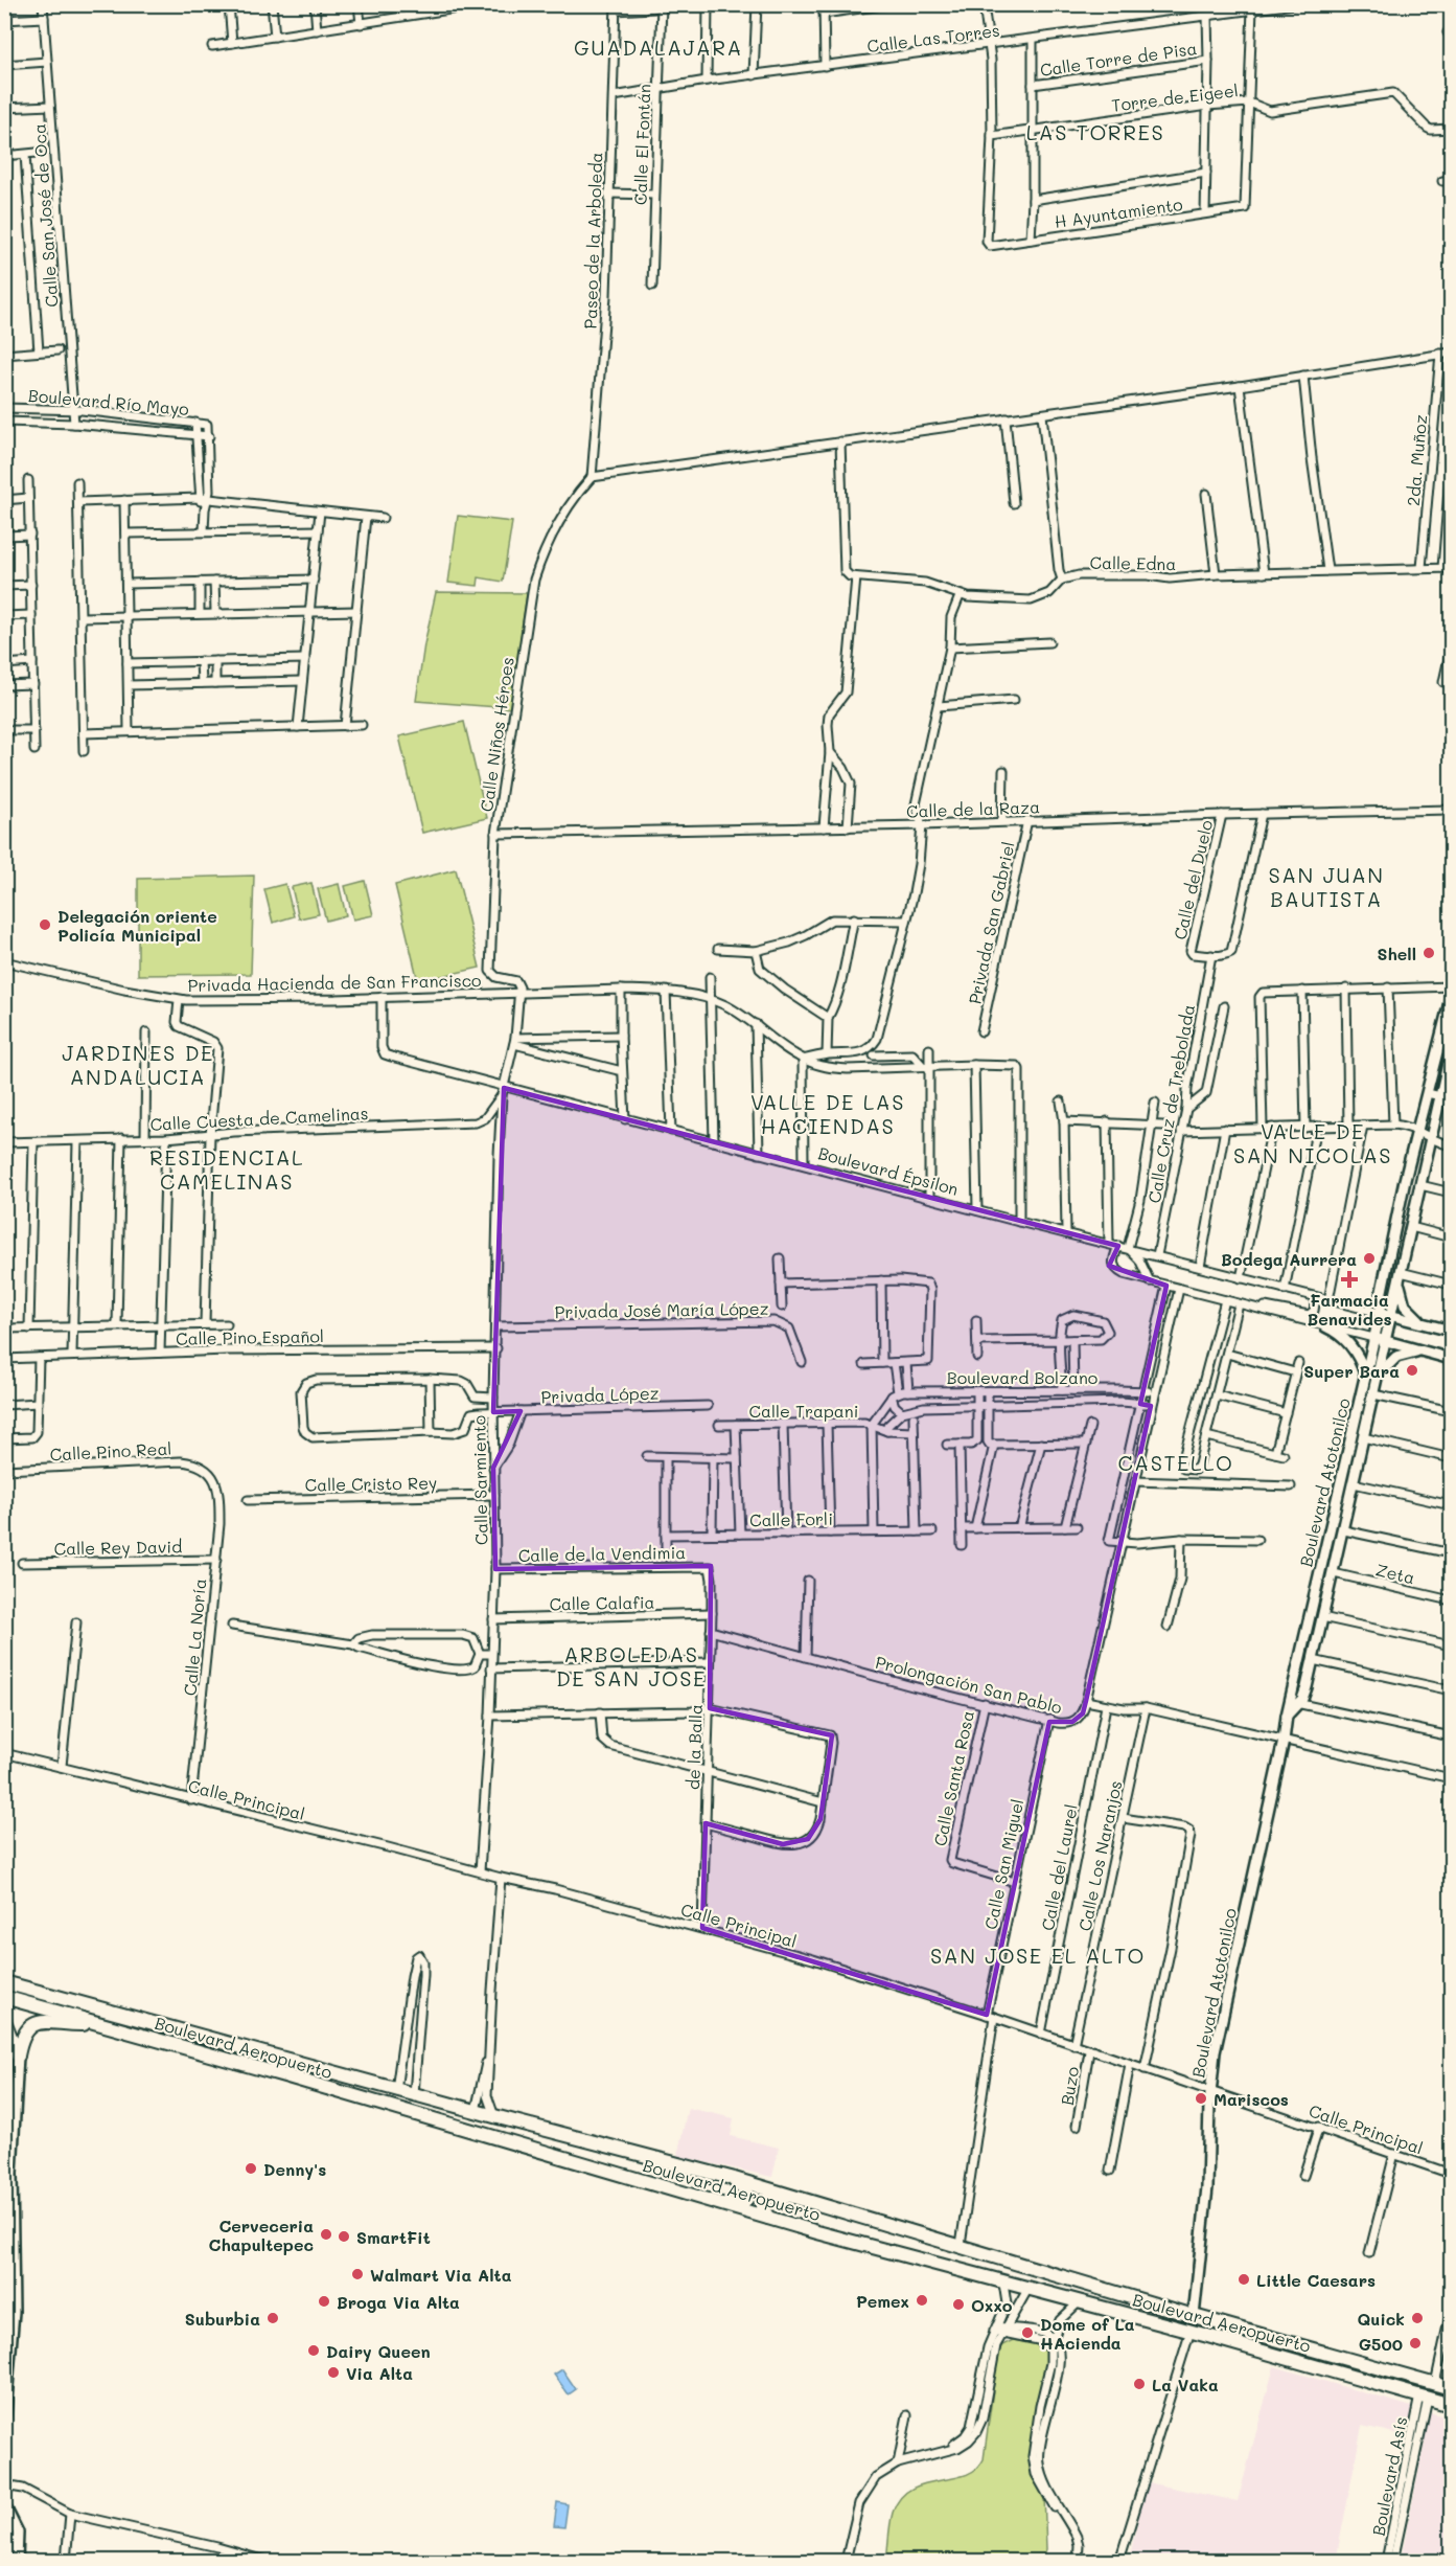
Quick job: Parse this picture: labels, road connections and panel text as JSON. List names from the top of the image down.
{
  "streets": {
    "highway": ["Boulevard Aeropuerto"],
    "street": [
      "Calle Las Torres",
      "Calle Torre de Pisa",
      "Torre de Eigeel",
      "Calle El Fontán",
      "H Ayuntamiento",
      "Calle San José de Oca",
      "Paseo de la Arboleda",
      "Boulevard Río Mayo",
      "2da. Muñoz",
      "Calle Edna",
      "Calle Niños Héroes",
      "Calle de la Raza",
      "Calle del Duelo",
      "Privada San Gabriel",
      "Privada Hacienda de San Francisco",
      "Calle Cruz de Trebolada",
      "Calle Cuesta de Camelinas",
      "Boulevard Épsilon",
      "Privada José María López",
      "Calle Pino Español",
      "Boulevard Bolzano",
      "Privada López",
      "Calle Trapani",
      "Calle Pino Real",
      "Calle Sarmiento",
      "Boulevard Atotonilco",
      "Calle Cristo Rey",
      "Calle Forli",
      "Calle Rey David",
      "Calle de la Vendimia",
      "Zeta",
      "Calle Calafia",
      "Calle La Noría",
      "Prolongación San Pablo",
      "de la Balla",
      "Calle Santa Rosa",
      "Calle Principal",
      "Calle Los Naranjos",
      "Calle San Miguel",
      "Calle del Laurel",
      "Buzo",
      "Boulevard Asís"
    ]
  },
  "crossings": [
    ["Calle Las Torres", "Calle El Fontán"],
    ["Calle Las Torres", "Paseo de la Arboleda"],
    ["Torre de Eigeel", "H Ayuntamiento"],
    ["Calle San José de Oca", "Boulevard Río Mayo"],
    ["Paseo de la Arboleda", "Calle Niños Héroes"],
    ["2da. Muñoz", "Calle Edna"],
    ["Calle Niños Héroes", "Calle de la Raza"],
    ["Calle Niños Héroes", "Privada Hacienda de San Francisco"],
    ["Calle de la Raza", "Calle del Duelo"],
    ["Calle de la Raza", "Privada San Gabriel"],
    ["Calle del Duelo", "Calle Cruz de Trebolada"],
    ["Privada Hacienda de San Francisco", "Boulevard Épsilon"],
    ["Calle Cruz de Trebolada", "Boulevard Épsilon"],
    ["Calle Cuesta de Camelinas", "Boulevard Épsilon"],
    ["Calle Cuesta de Camelinas", "Calle Sarmiento"],
    ["Boulevard Épsilon", "Calle Sarmiento"],
    ["Boulevard Épsilon", "Boulevard Atotonilco"],
    ["Privada José María López", "Calle Sarmiento"],
    ["Calle Pino Español", "Calle Sarmiento"],
    ["Privada López", "Calle Sarmiento"],
    ["Calle Pino Real", "Calle La Noría"],
    ["Calle Sarmiento", "Calle Cristo Rey"],
    ["Calle Sarmiento", "Calle de la Vendimia"],
    ["Calle Sarmiento", "Calle Calafia"],
    ["Calle Sarmiento", "Calle Principal"],
    ["Boulevard Atotonilco", "Zeta"],
    ["Boulevard Atotonilco", "Prolongación San Pablo"],
    ["Boulevard Atotonilco", "Calle Principal"],
    ["Boulevard Atotonilco", "Boulevard Aeropuerto"],
    ["Calle Rey David", "Calle La Noría"],
    ["Calle de la Vendimia", "de la Balla"],
    ["Calle Calafia", "de la Balla"],
    ["Calle La Noría", "Calle Principal"],
    ["Prolongación San Pablo", "de la Balla"],
    ["Prolongación San Pablo", "Calle Santa Rosa"],
    ["Prolongación San Pablo", "Calle Los Naranjos"],
    ["Prolongación San Pablo", "Calle San Miguel"],
    ["Prolongación San Pablo", "Calle del Laurel"],
    ["de la Balla", "Calle Principal"],
    ["Calle Santa Rosa", "Calle San Miguel"],
    ["Calle Principal", "Calle Los Naranjos"],
    ["Calle Principal", "Calle San Miguel"],
    ["Calle Principal", "Calle del Laurel"],
    ["Calle Principal", "Buzo"],
    ["Calle San Miguel", "Boulevard Aeropuerto"],
    ["Boulevard Aeropuerto", "Boulevard Asís"]
  ],
  "districts": [
    "GUADALAJARA",
    "LAS TORRES",
    "SAN JUAN BAUTISTA",
    "JARDINES DE ANDALUCIA",
    "VALLE DE LAS HACIENDAS",
    "VALLE DE SAN NICOLAS",
    "RESIDENCIAL CAMELINAS",
    "CASTELLO",
    "ARBOLEDAS DE SAN JOSE",
    "SAN JOSE EL ALTO"
  ],
  "places": {
    "other": [
      "Delegación oriente Policía Municipal",
      "Shell",
      "Bodega Aurrera",
      "Super Bara",
      "Mariscos",
      "Denny's",
      "Cerveceria Chapultepec",
      "SmartFit",
      "Walmart Via Alta",
      "Little Caesars",
      "Pemex",
      "Broga Via Alta",
      "Oxxo",
      "Suburbia",
      "Quick",
      "Dome of La HAcienda",
      "G500",
      "Dairy Queen",
      "Via Alta",
      "La Vaka"
    ],
    "health": ["Farmacia Benavides"]
  }
}
